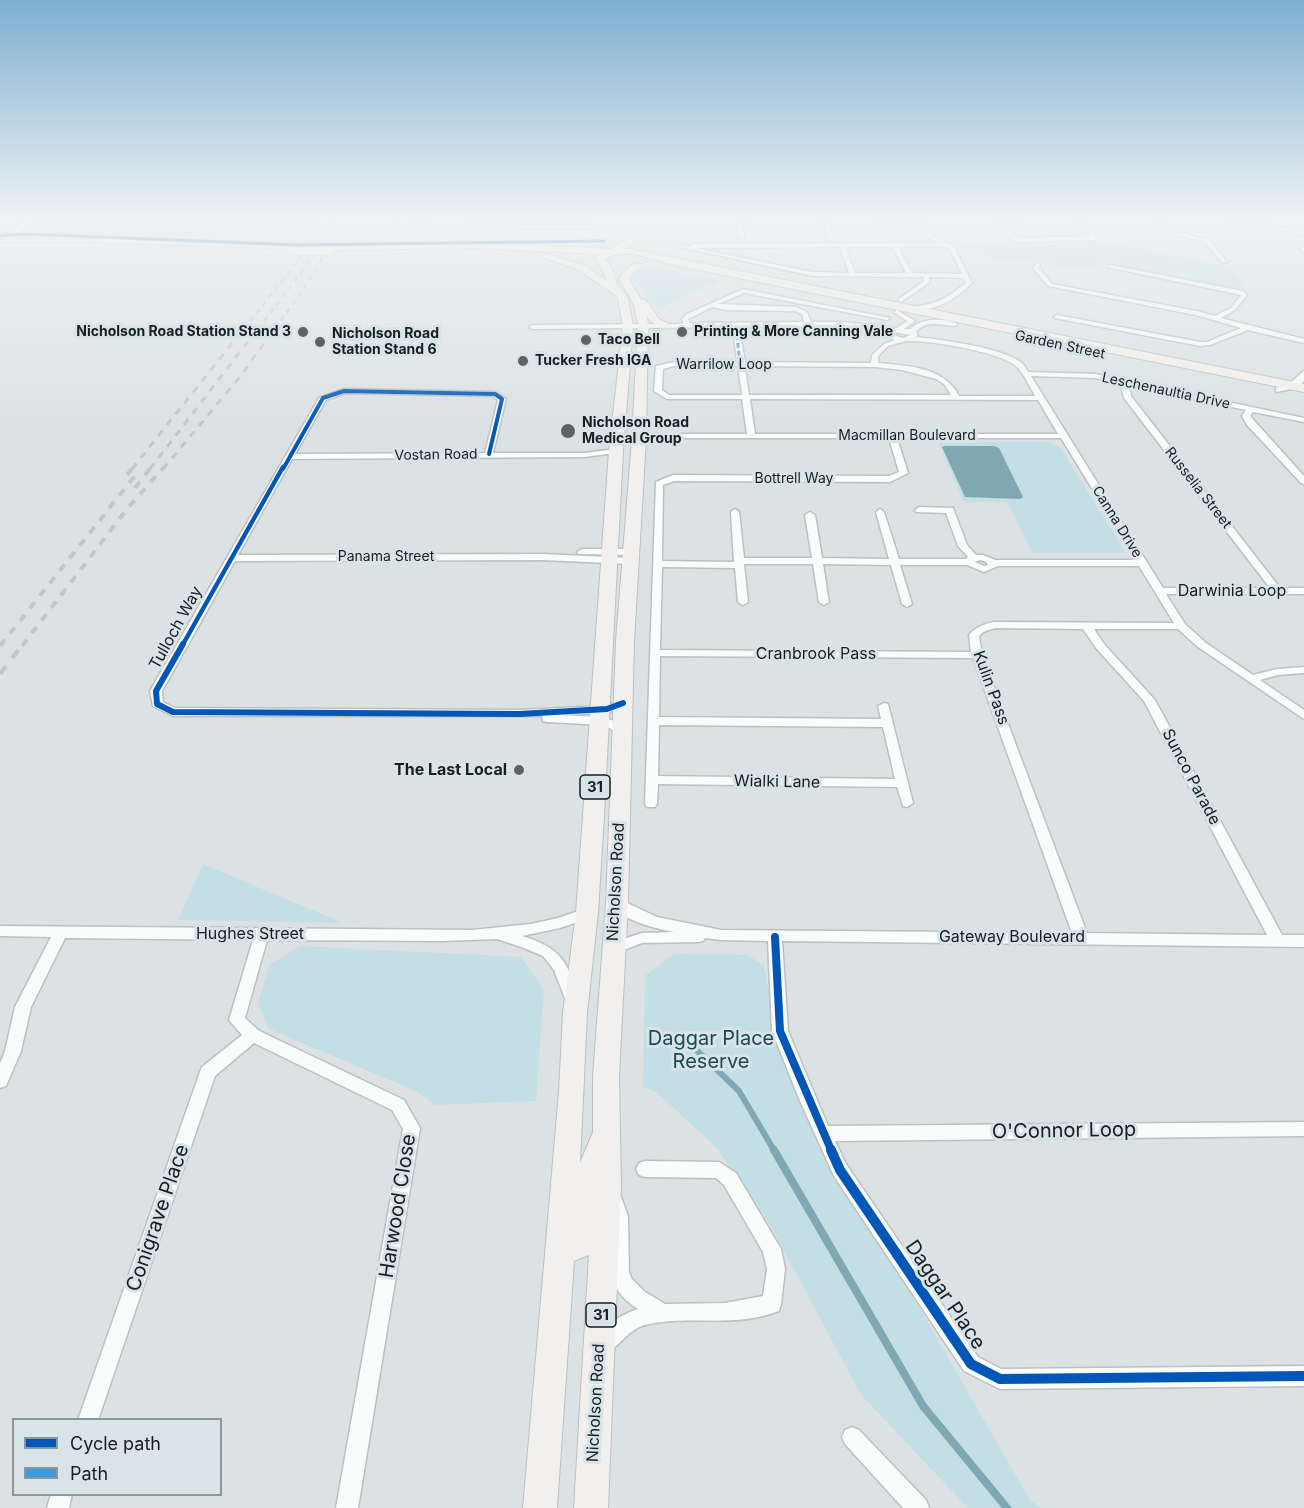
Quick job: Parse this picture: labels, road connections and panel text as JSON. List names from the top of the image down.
{
  "streets": {
    "main road": ["Garden Street", "31", "Nicholson Road"],
    "street": [
      "Warrilow Loop",
      "Leschenaultia Drive",
      "Macmillan Boulevard",
      "Vostan Road",
      "Bottrell Way",
      "Russelia Street",
      "Canna Drive",
      "Panama Street",
      "Darwinia Loop",
      "Tulloch Way",
      "Cranbrook Pass",
      "Kulin Pass",
      "Sunco Parade",
      "Wialki Lane",
      "Hughes Street",
      "Gateway Boulevard",
      "O'Connor Loop",
      "Harwood Close",
      "Conigrave Place",
      "Daggar Place"
    ]
  },
  "crossings": [
    ["Warrilow Loop", "Canna Drive"],
    ["Leschenaultia Drive", "Russelia Street"],
    ["Leschenaultia Drive", "Canna Drive"],
    ["Macmillan Boulevard", "Bottrell Way"],
    ["Macmillan Boulevard", "Canna Drive"],
    ["Macmillan Boulevard", "Nicholson Road"],
    ["Vostan Road", "Tulloch Way"],
    ["Vostan Road", "Nicholson Road"],
    ["Russelia Street", "Darwinia Loop"],
    ["Canna Drive", "Darwinia Loop"],
    ["Canna Drive", "Kulin Pass"],
    ["Panama Street", "Tulloch Way"],
    ["Panama Street", "Nicholson Road"],
    ["Tulloch Way", "Nicholson Road"],
    ["Cranbrook Pass", "Kulin Pass"],
    ["Kulin Pass", "Sunco Parade"],
    ["Kulin Pass", "Gateway Boulevard"],
    ["Sunco Parade", "Gateway Boulevard"],
    ["Nicholson Road", "Hughes Street"],
    ["Nicholson Road", "Gateway Boulevard"],
    ["Gateway Boulevard", "Daggar Place"],
    ["O'Connor Loop", "Daggar Place"],
    ["Harwood Close", "Conigrave Place"]
  ],
  "parks": ["Daggar Place Reserve"],
  "places": [
    "Nicholson Road Station Stand 3",
    "Printing & More Canning Vale",
    "Taco Bell",
    "Nicholson Road Station Stand 6",
    "Tucker Fresh IGA",
    "Nicholson Road Medical Group",
    "The Last Local"
  ],
  "legend": ["Cycle path", "Path"]
}
